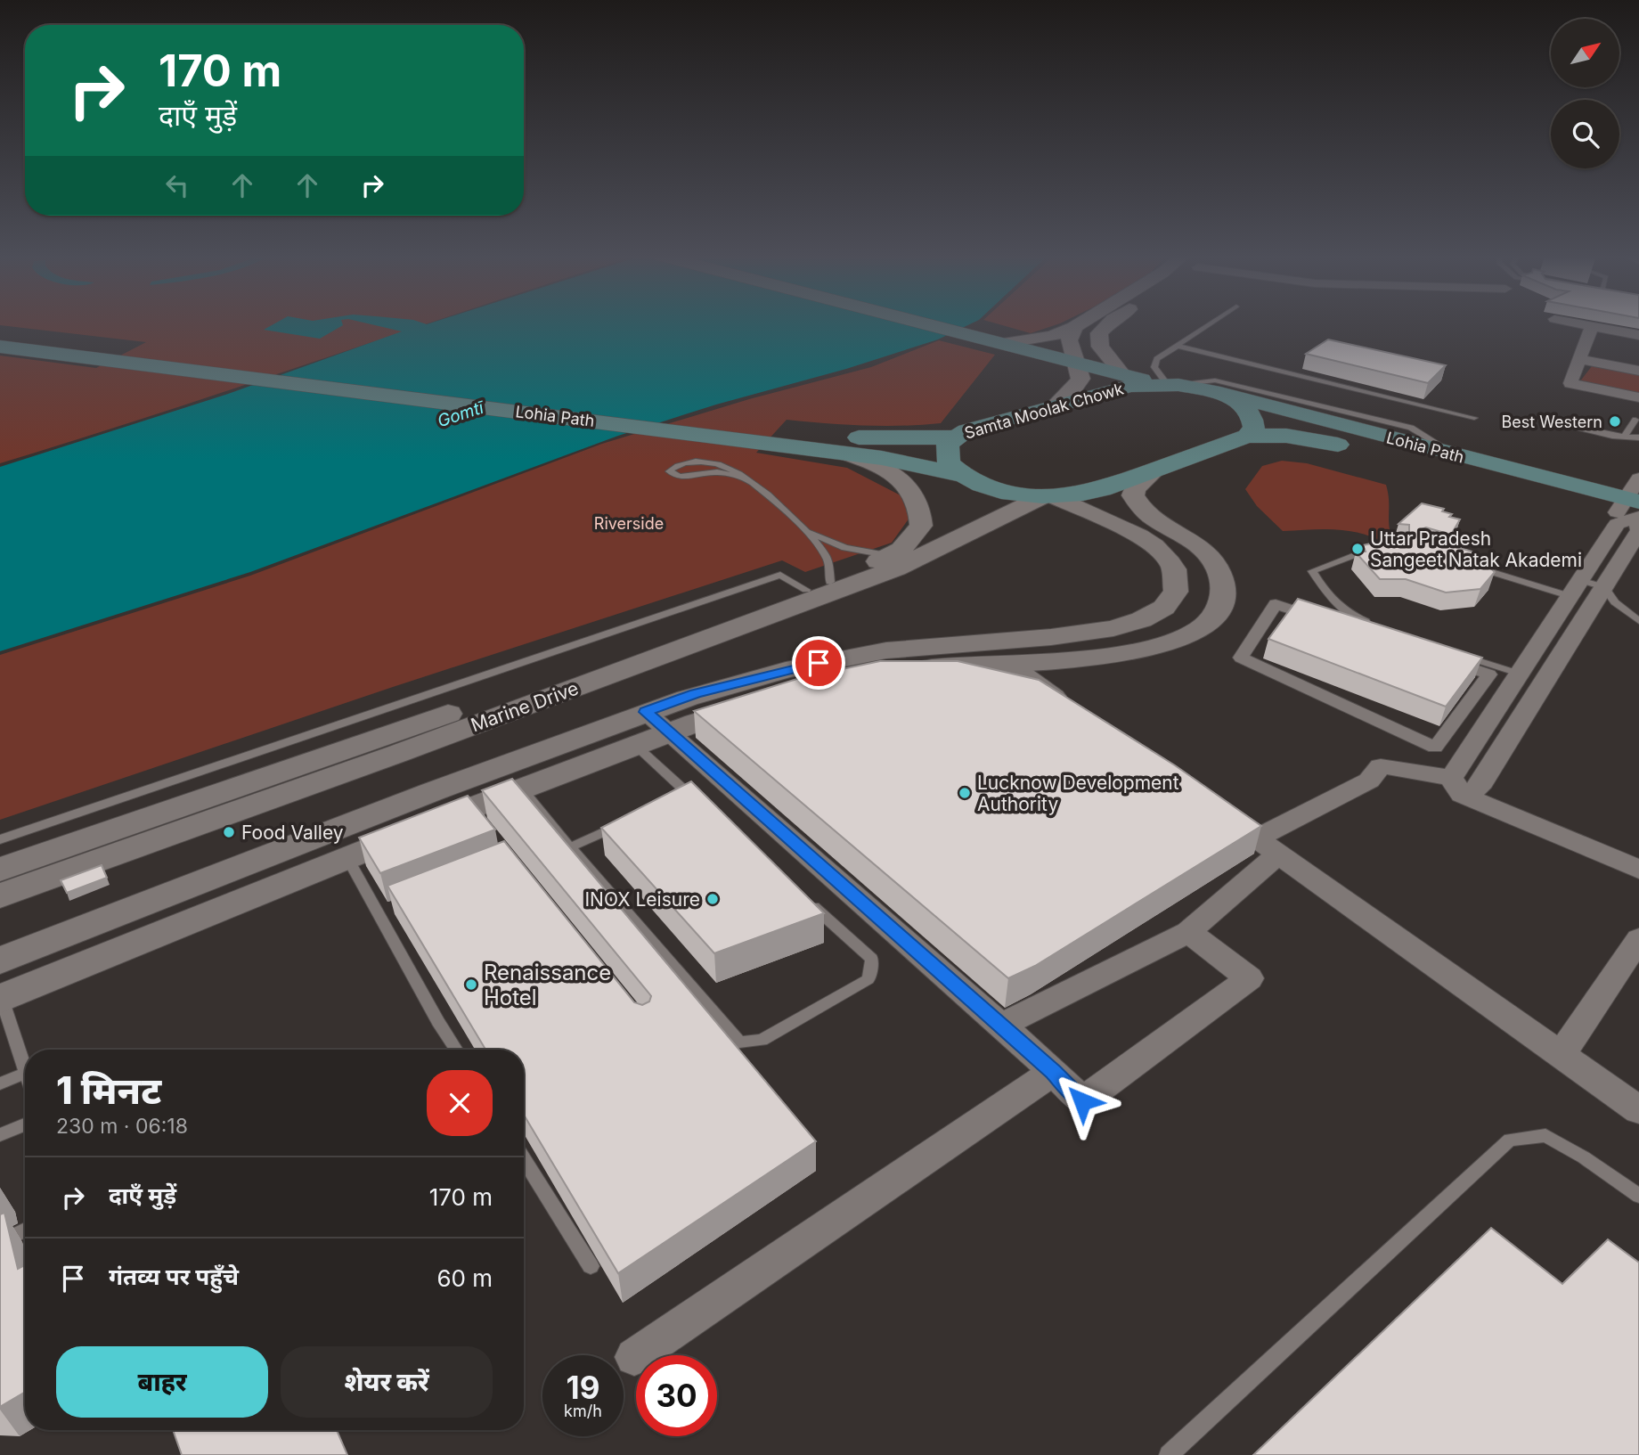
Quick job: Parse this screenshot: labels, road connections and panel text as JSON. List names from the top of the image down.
{
  "streets": {
    "main road": ["Samta Moolak Chowk", "Lohia Path"],
    "street": ["Marine Drive"]
  },
  "crossings": [
    ["Samta Moolak Chowk", "Lohia Path"],
    ["Lohia Path", "Marine Drive"]
  ],
  "water": ["Gomtī"],
  "parks": ["Riverside"],
  "places": [
    "Best Western",
    "Uttar Pradesh Sangeet Natak Akademi",
    "Lucknow Development Authority",
    "Food Valley",
    "INOX Leisure",
    "Renaissance Hotel"
  ],
  "north": "top right",
  "page": {
    "turn": ["170 m", "दाएँ मुड़ें"],
    "heading": ["1 मिनट", "230 m · 06:18"],
    "list": [
      {
        "name": "दाएँ मुड़ें",
        "value": "170 m"
      },
      {
        "name": "गंतव्य पर पहुँचे",
        "value": "60 m"
      }
    ],
    "buttons": ["बाहर", "शेयर करें"],
    "speed": "19 km/h",
    "limit": "30"
  }
}
